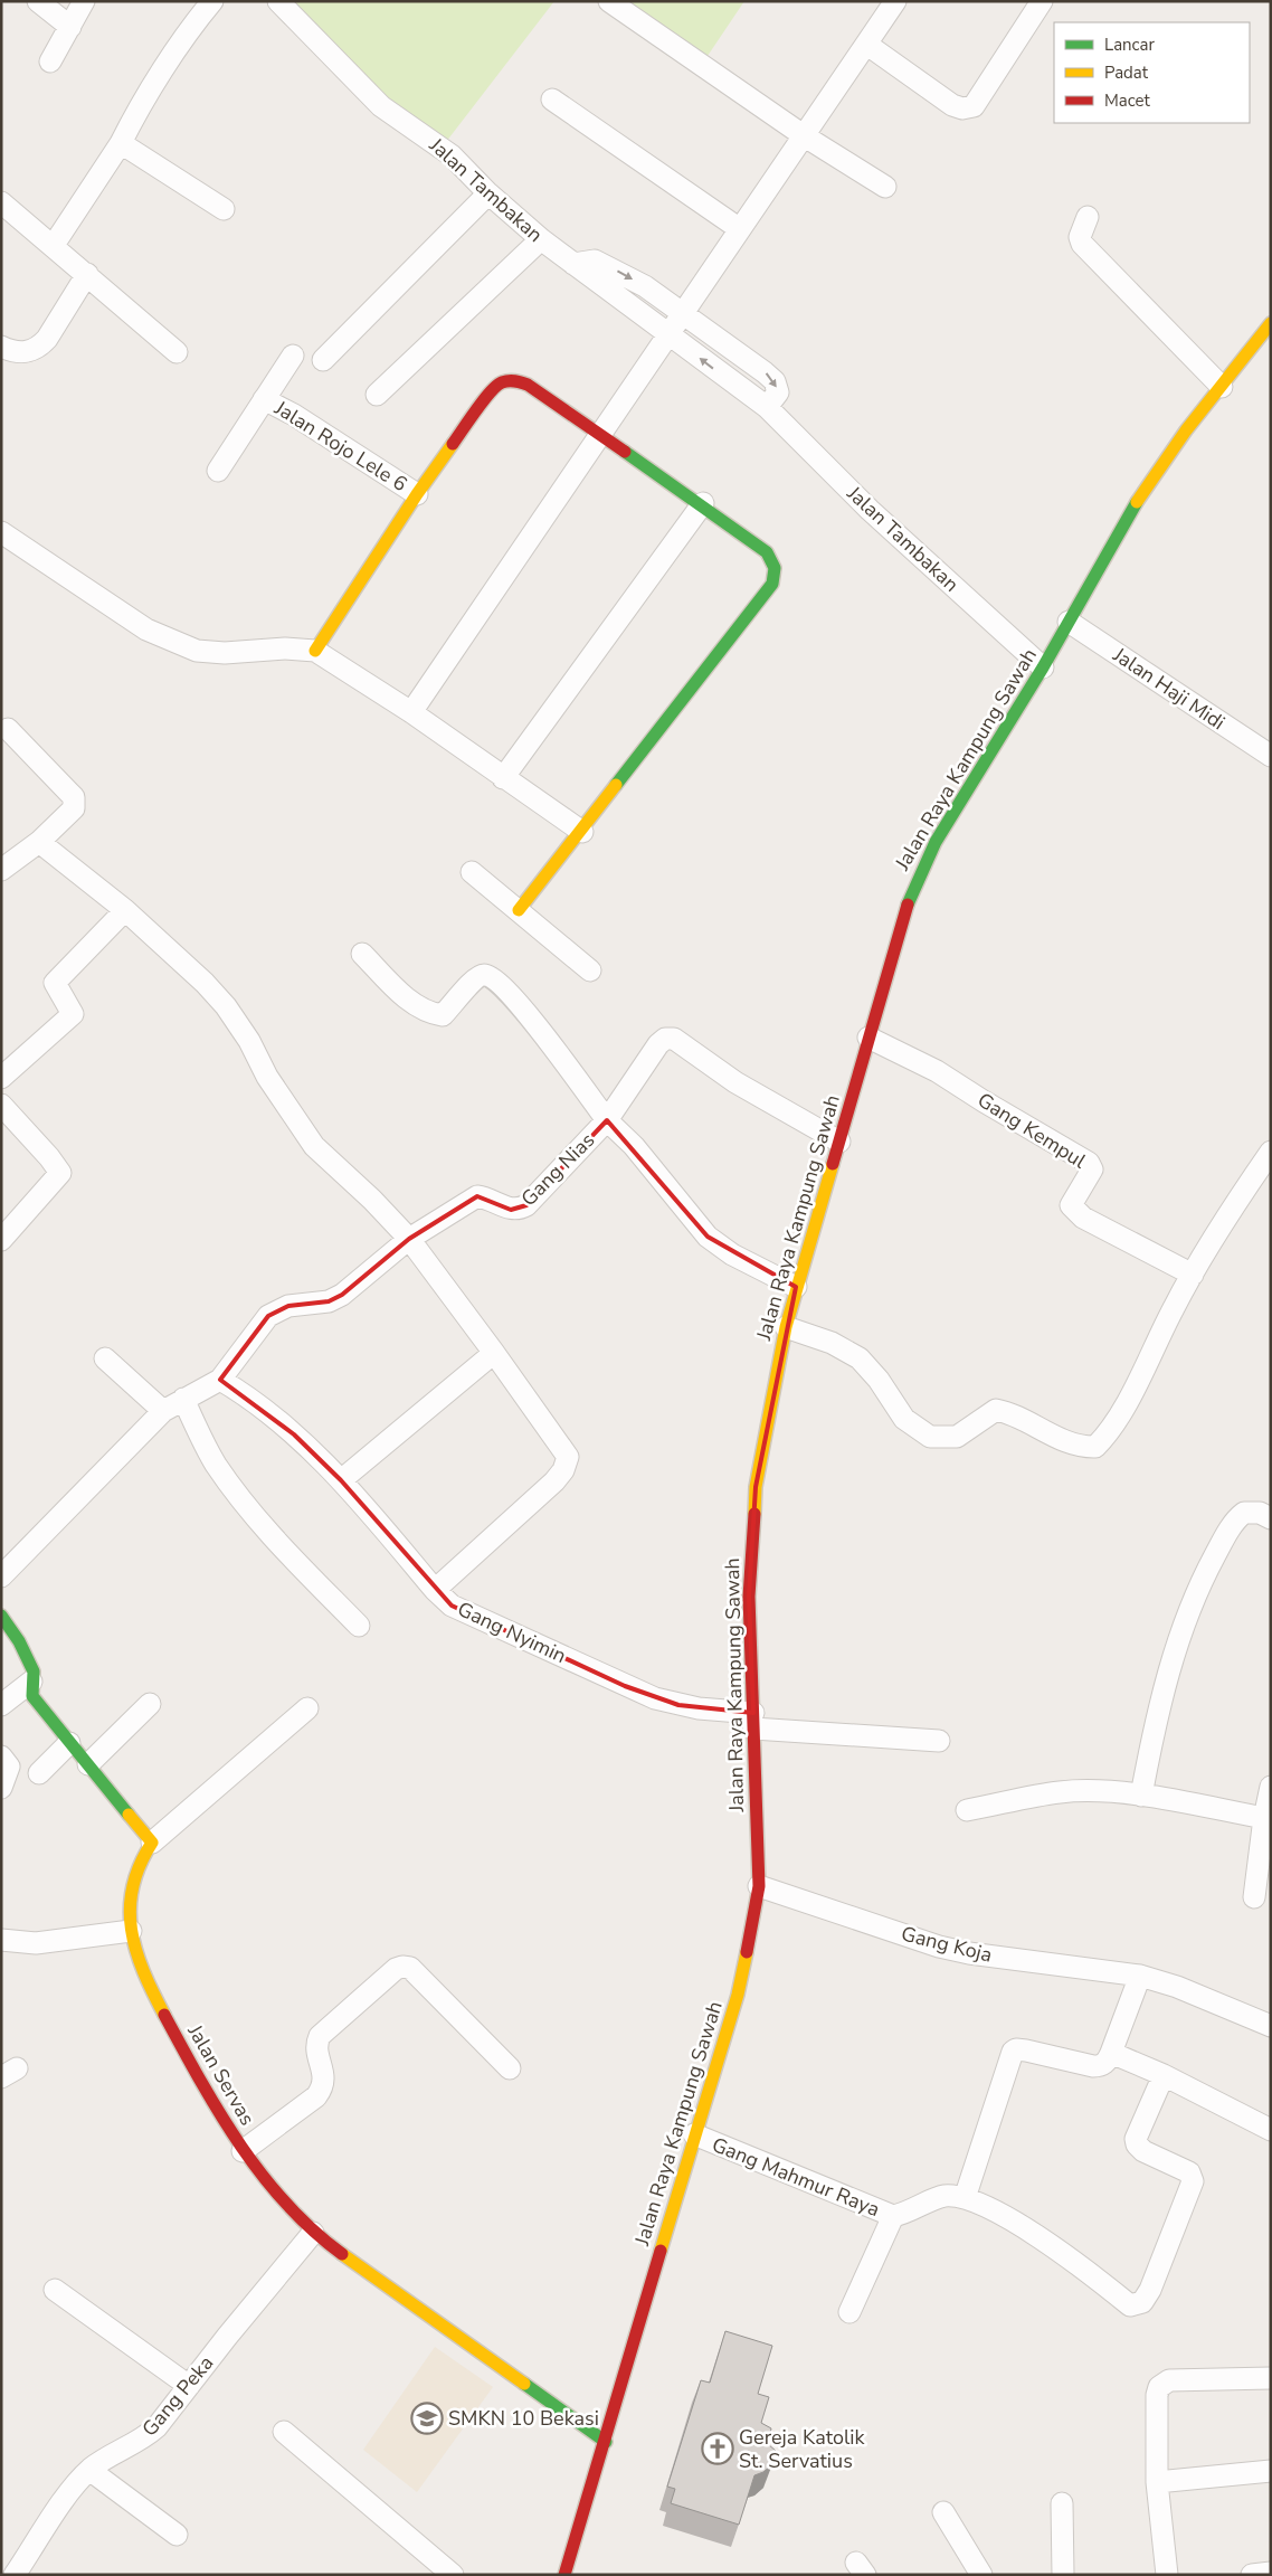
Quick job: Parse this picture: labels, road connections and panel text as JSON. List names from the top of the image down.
{
  "streets": {
    "street": [
      "Jalan Tambakan",
      "Jalan Rojo Lele 6",
      "Jalan Haji Midi",
      "Jalan Raya Kampung Sawah",
      "Gang Kempul",
      "Gang Nias",
      "Gang Nyimin",
      "Gang Koja",
      "Jalan Servas",
      "Gang Mahmur Raya",
      "Gang Peka"
    ]
  },
  "crossings": [
    ["Jalan Tambakan", "Jalan Raya Kampung Sawah"],
    ["Jalan Haji Midi", "Jalan Raya Kampung Sawah"],
    ["Jalan Raya Kampung Sawah", "Gang Kempul"],
    ["Jalan Raya Kampung Sawah", "Gang Nias"],
    ["Jalan Raya Kampung Sawah", "Gang Nyimin"],
    ["Jalan Raya Kampung Sawah", "Gang Koja"],
    ["Jalan Raya Kampung Sawah", "Jalan Servas"],
    ["Jalan Raya Kampung Sawah", "Gang Mahmur Raya"],
    ["Gang Nias", "Gang Nyimin"],
    ["Jalan Servas", "Gang Peka"]
  ],
  "places": {
    "school or university": ["SMKN 10 Bekasi"],
    "church": ["Gereja Katolik St. Servatius"]
  },
  "legend": ["Lancar", "Padat", "Macet"]
}
